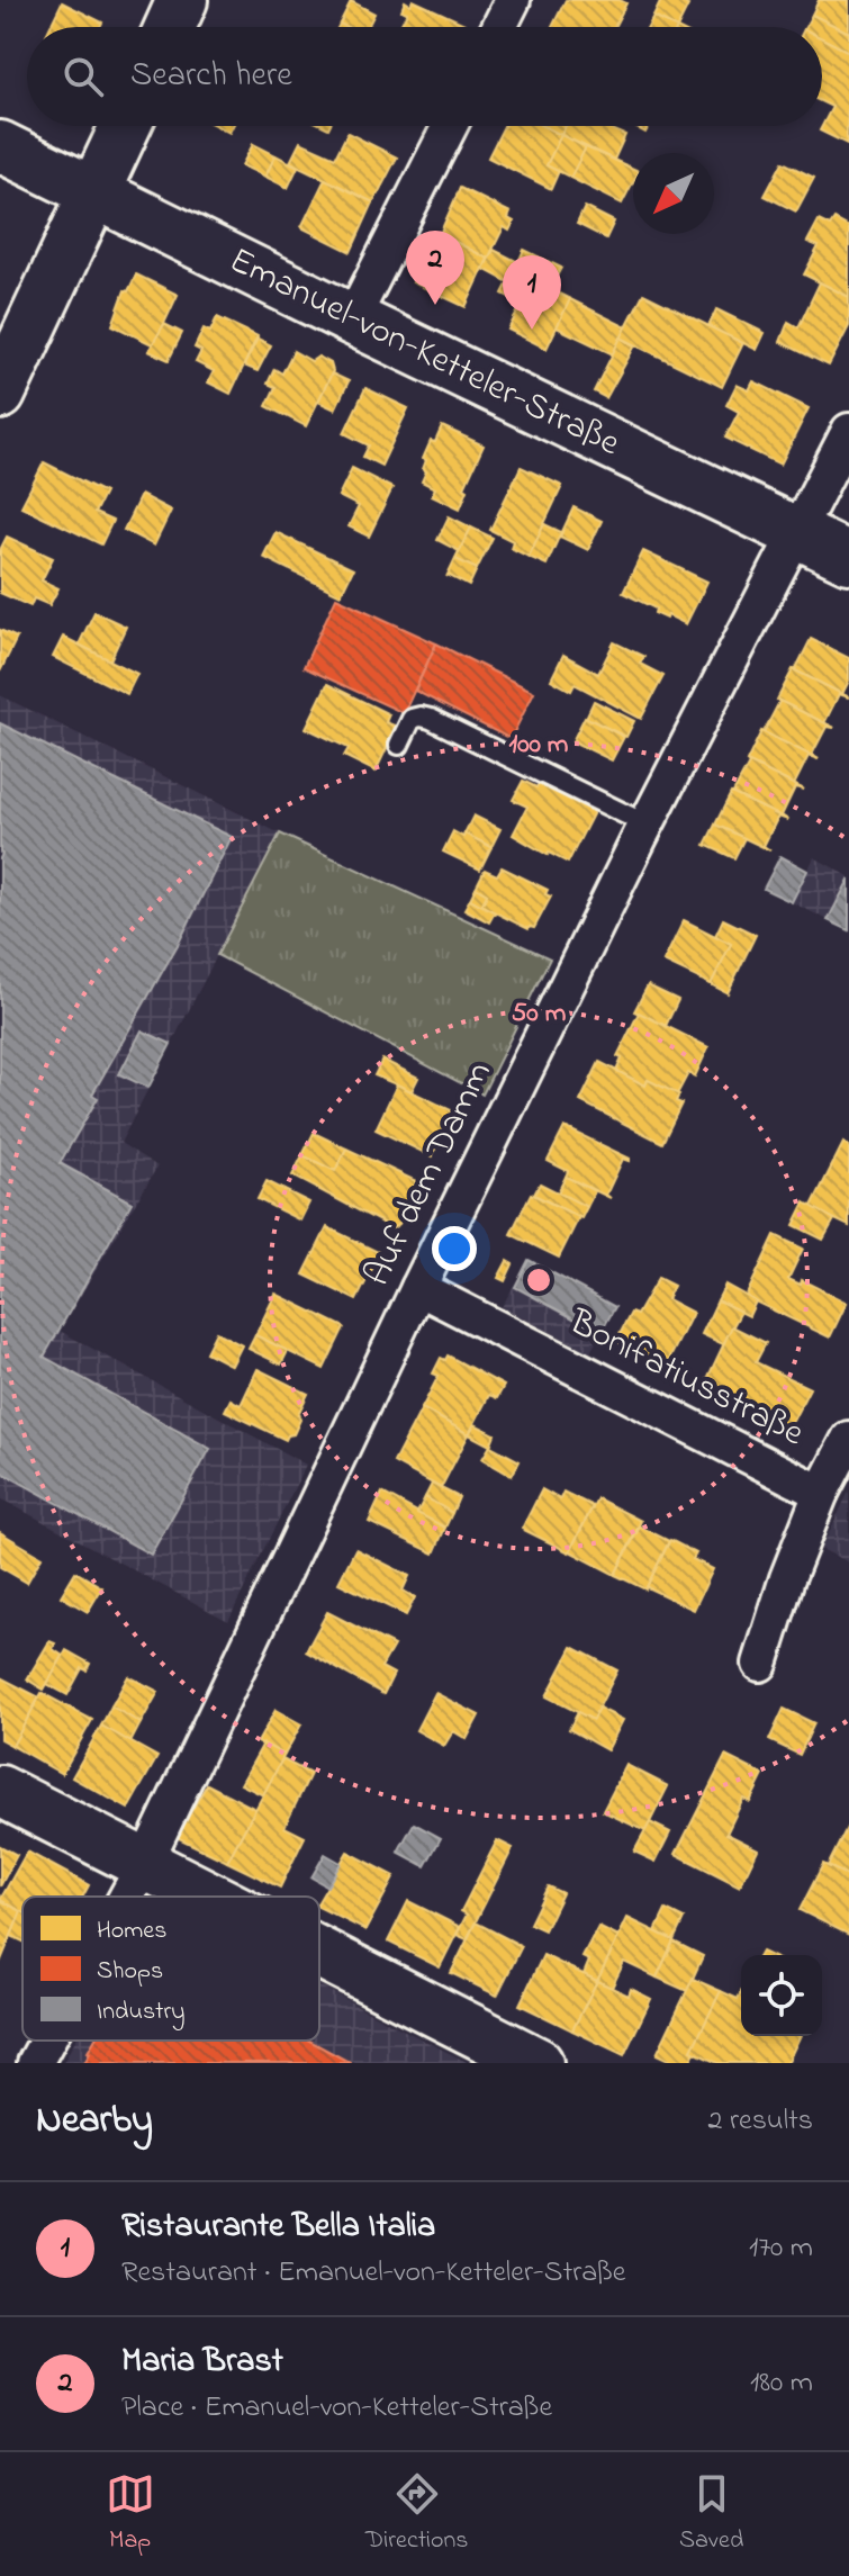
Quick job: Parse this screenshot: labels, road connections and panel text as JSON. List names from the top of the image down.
{
  "streets": {
    "main road": ["Emanuel-von-Ketteler-Straße"],
    "street": ["Auf dem Damm", "Bonifatiusstraße"]
  },
  "crossings": [
    ["Emanuel-von-Ketteler-Straße", "Auf dem Damm"],
    ["Auf dem Damm", "Bonifatiusstraße"]
  ],
  "legend": ["Homes", "Shops", "Industry"],
  "north": "bottom left",
  "page": {
    "search": "Search here",
    "pins": ["2", "1"],
    "heading": ["Nearby", "2 results"],
    "list": [
      {
        "mark": "1",
        "name": "Ristaurante Bella Italia",
        "note": "Restaurant · Emanuel-von-Ketteler-Straße",
        "value": "170 m"
      },
      {
        "mark": "2",
        "name": "Maria Brast",
        "note": "Place · Emanuel-von-Ketteler-Straße",
        "value": "180 m"
      }
    ],
    "nav": ["Map", "Directions", "Saved"]
  },
  "rings": ["100 m", "50 m"]
}
